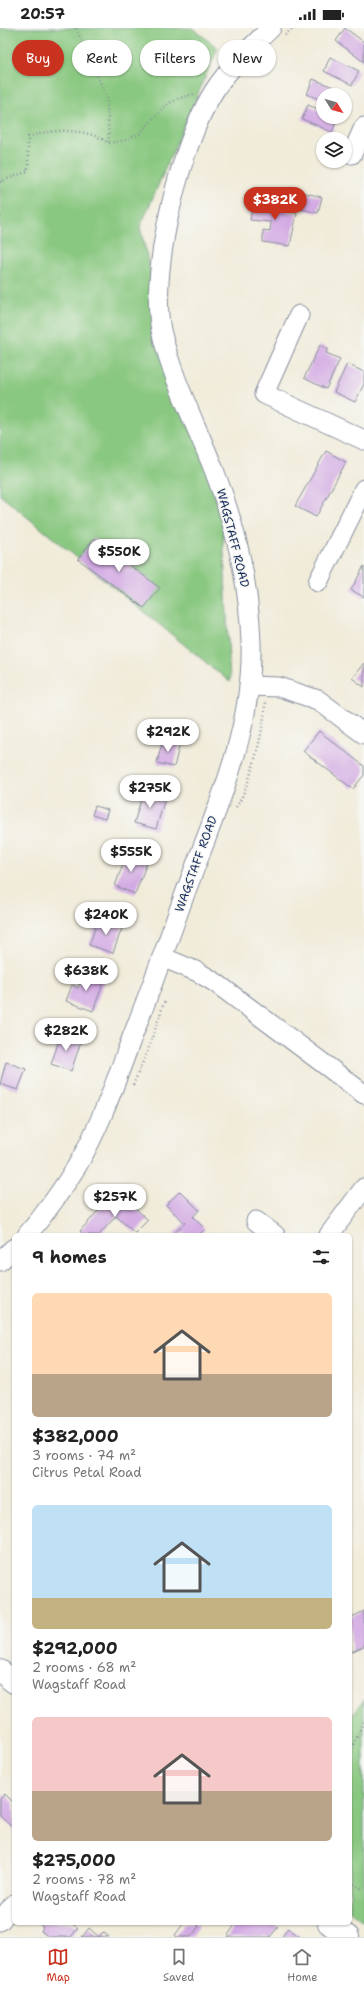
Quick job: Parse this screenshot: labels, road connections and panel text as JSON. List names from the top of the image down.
{
  "streets": {
    "street": ["WAGSTAFF ROAD"]
  },
  "north": "bottom right",
  "page": {
    "status": "20:57",
    "chip": [
      "Buy",
      "Rent",
      "Filters",
      "New"
    ],
    "price": [
      "$382K",
      "$550K",
      "$292K",
      "$275K",
      "$555K",
      "$240K",
      "$638K",
      "$282K",
      "$257K"
    ],
    "heading": "9 homes",
    "list": [
      {
        "name": "$382,000",
        "note": "3 rooms · 74 m² · Citrus Petal Road"
      },
      {
        "name": "$292,000",
        "note": "2 rooms · 68 m² · Wagstaff Road"
      },
      {
        "name": "$275,000",
        "note": "2 rooms · 78 m² · Wagstaff Road"
      }
    ],
    "tabs": ["Map", "Saved", "Home"]
  }
}
